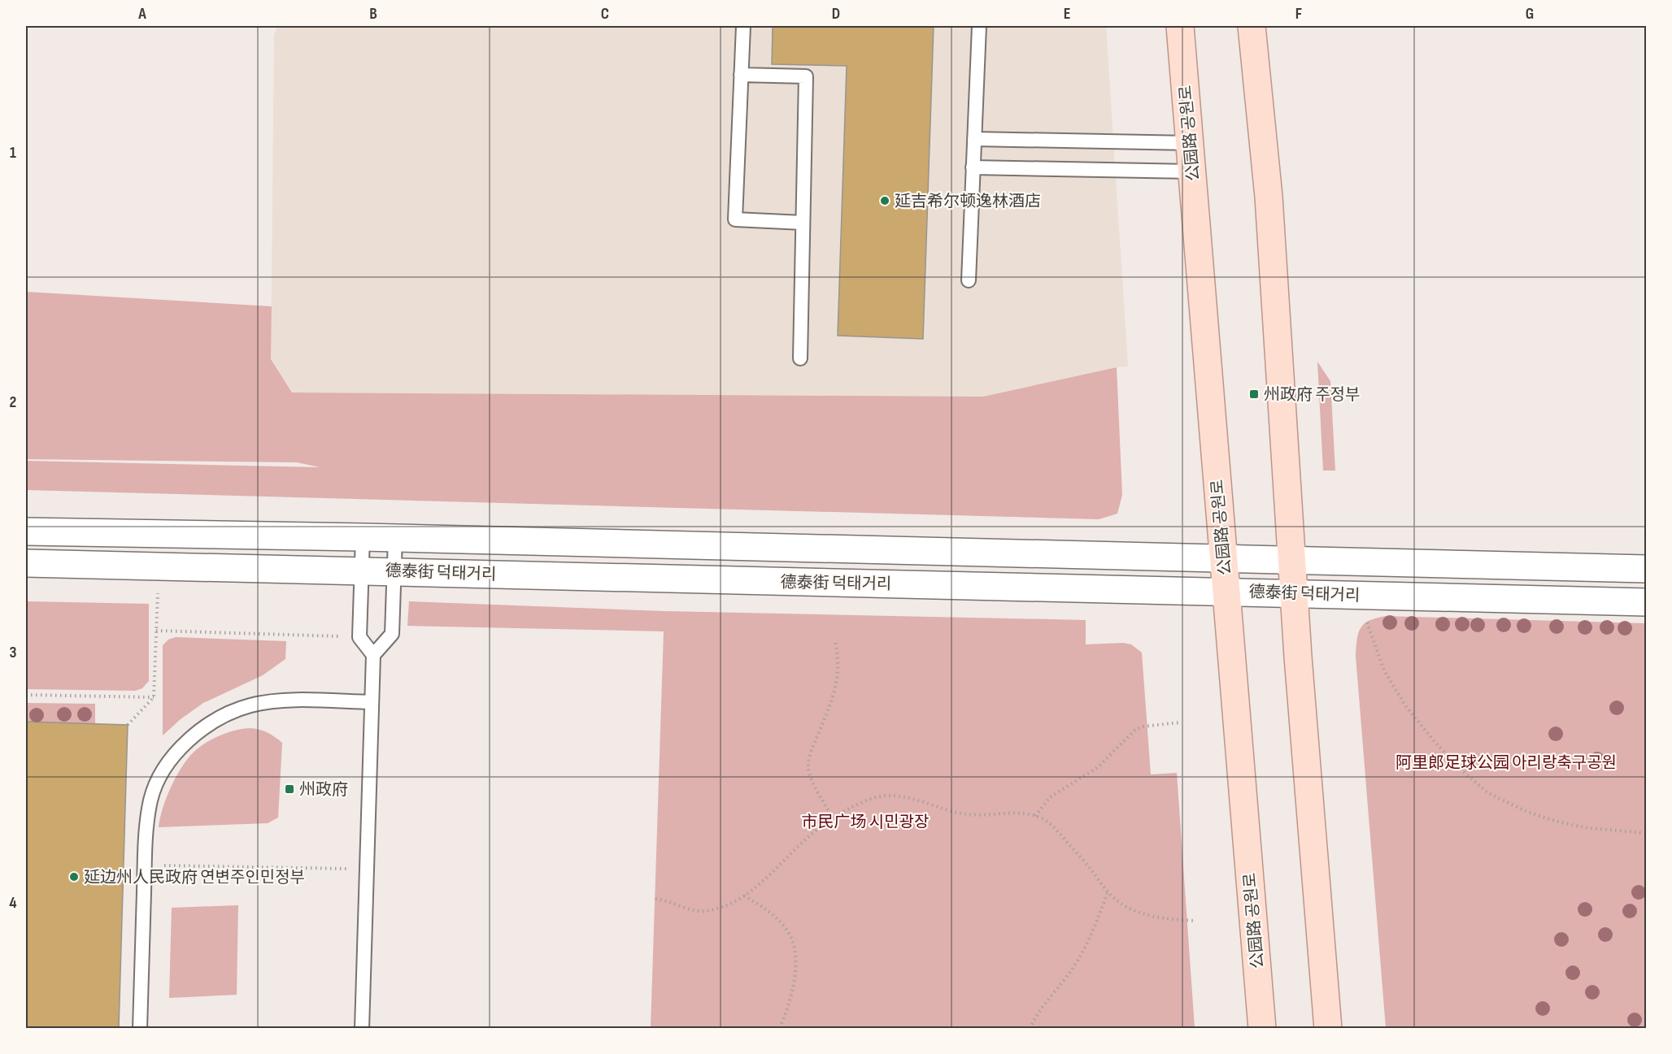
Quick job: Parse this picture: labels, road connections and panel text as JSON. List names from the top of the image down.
{
  "streets": {
    "main road": ["公园路 공원로"],
    "street": ["德泰街 덕태거리"]
  },
  "crossings": [
    ["公园路 공원로", "德泰街 덕태거리"]
  ],
  "parks": ["阿里郎足球公园 아리랑축구공원", "市民广场 시민광장"],
  "places": {
    "other": ["延吉希尔顿逸林酒店", "延边州人民政府 연변주인민정부"],
    "transit": ["州政府 주정부", "州政府"]
  },
  "grid": {
    "columns": [
      "A",
      "B",
      "C",
      "D",
      "E",
      "F",
      "G"
    ],
    "rows": [
      "1",
      "2",
      "3",
      "4"
    ]
  }
}
